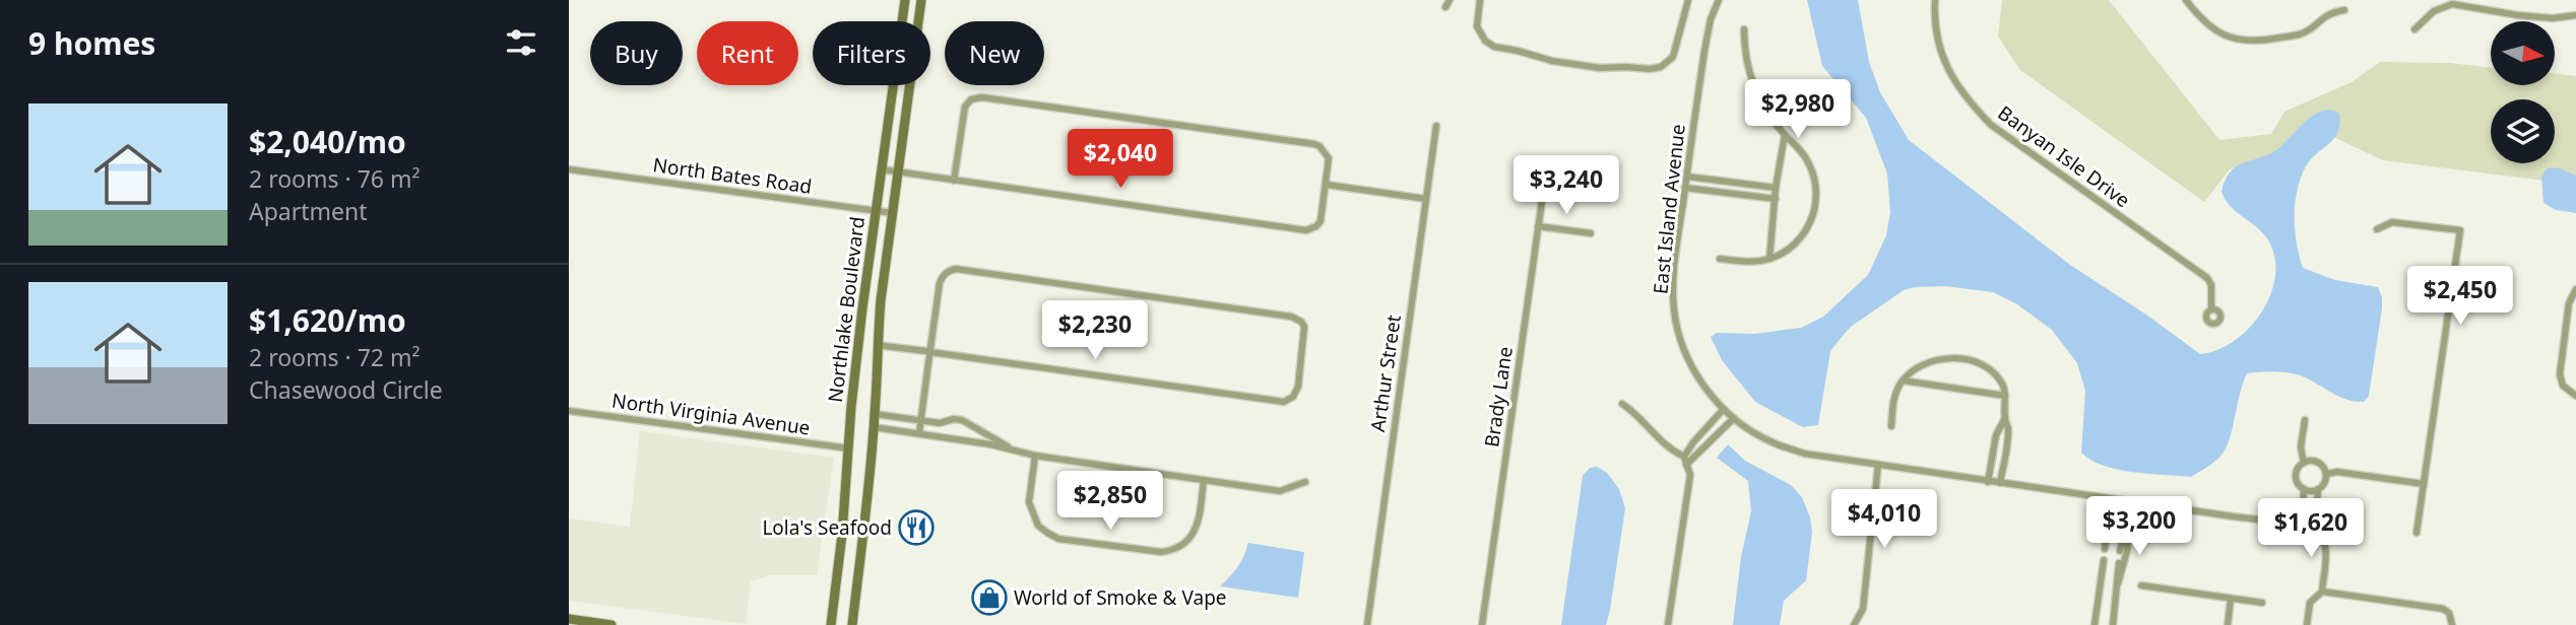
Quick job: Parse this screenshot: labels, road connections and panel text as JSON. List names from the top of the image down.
{
  "streets": {
    "main road": ["Northlake Boulevard"],
    "street": [
      "Banyan Isle Drive",
      "North Bates Road",
      "East Island Avenue",
      "Arthur Street",
      "Brady Lane",
      "North Virginia Avenue"
    ]
  },
  "crossings": [
    ["North Bates Road", "Northlake Boulevard"],
    ["Northlake Boulevard", "North Virginia Avenue"]
  ],
  "places": {
    "restaurant": ["Lola's Seafood"],
    "shop": ["World of Smoke & Vape"]
  },
  "north": "right",
  "page": {
    "heading": "9 homes",
    "chip": [
      "Buy",
      "Rent",
      "Filters",
      "New"
    ],
    "price": [
      "$2,980",
      "$2,040",
      "$3,240",
      "$2,450",
      "$2,230",
      "$2,850",
      "$4,010",
      "$3,200",
      "$1,620"
    ],
    "list": [
      {
        "name": "$2,040/mo",
        "note": "2 rooms · 76 m² · Apartment"
      },
      {
        "name": "$1,620/mo",
        "note": "2 rooms · 72 m² · Chasewood Circle"
      }
    ]
  }
}
